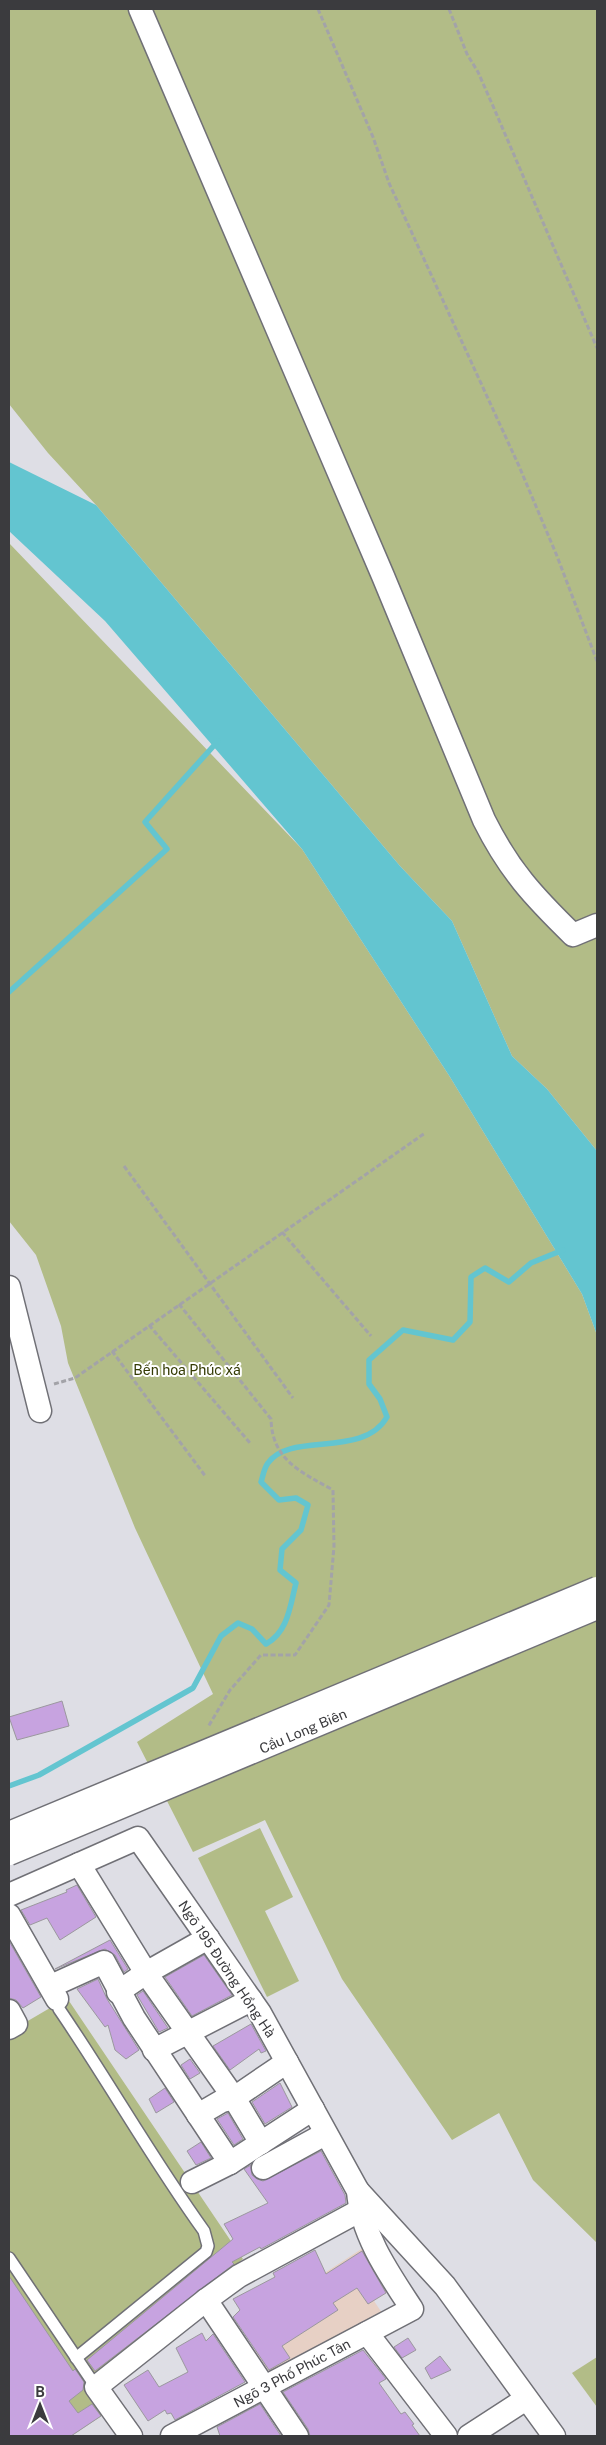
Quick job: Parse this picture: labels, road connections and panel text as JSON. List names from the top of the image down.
{
  "streets": {
    "street": ["Cầu Long Biên", "Ngõ 195 Đường Hồng Hà", "Ngõ 3 Phố Phúc Tân"]
  },
  "crossings": [
    ["Ngõ 195 Đường Hồng Hà", "Ngõ 3 Phố Phúc Tân"]
  ],
  "parks": ["Bến hoa Phúc xá"],
  "north": "top"
}
